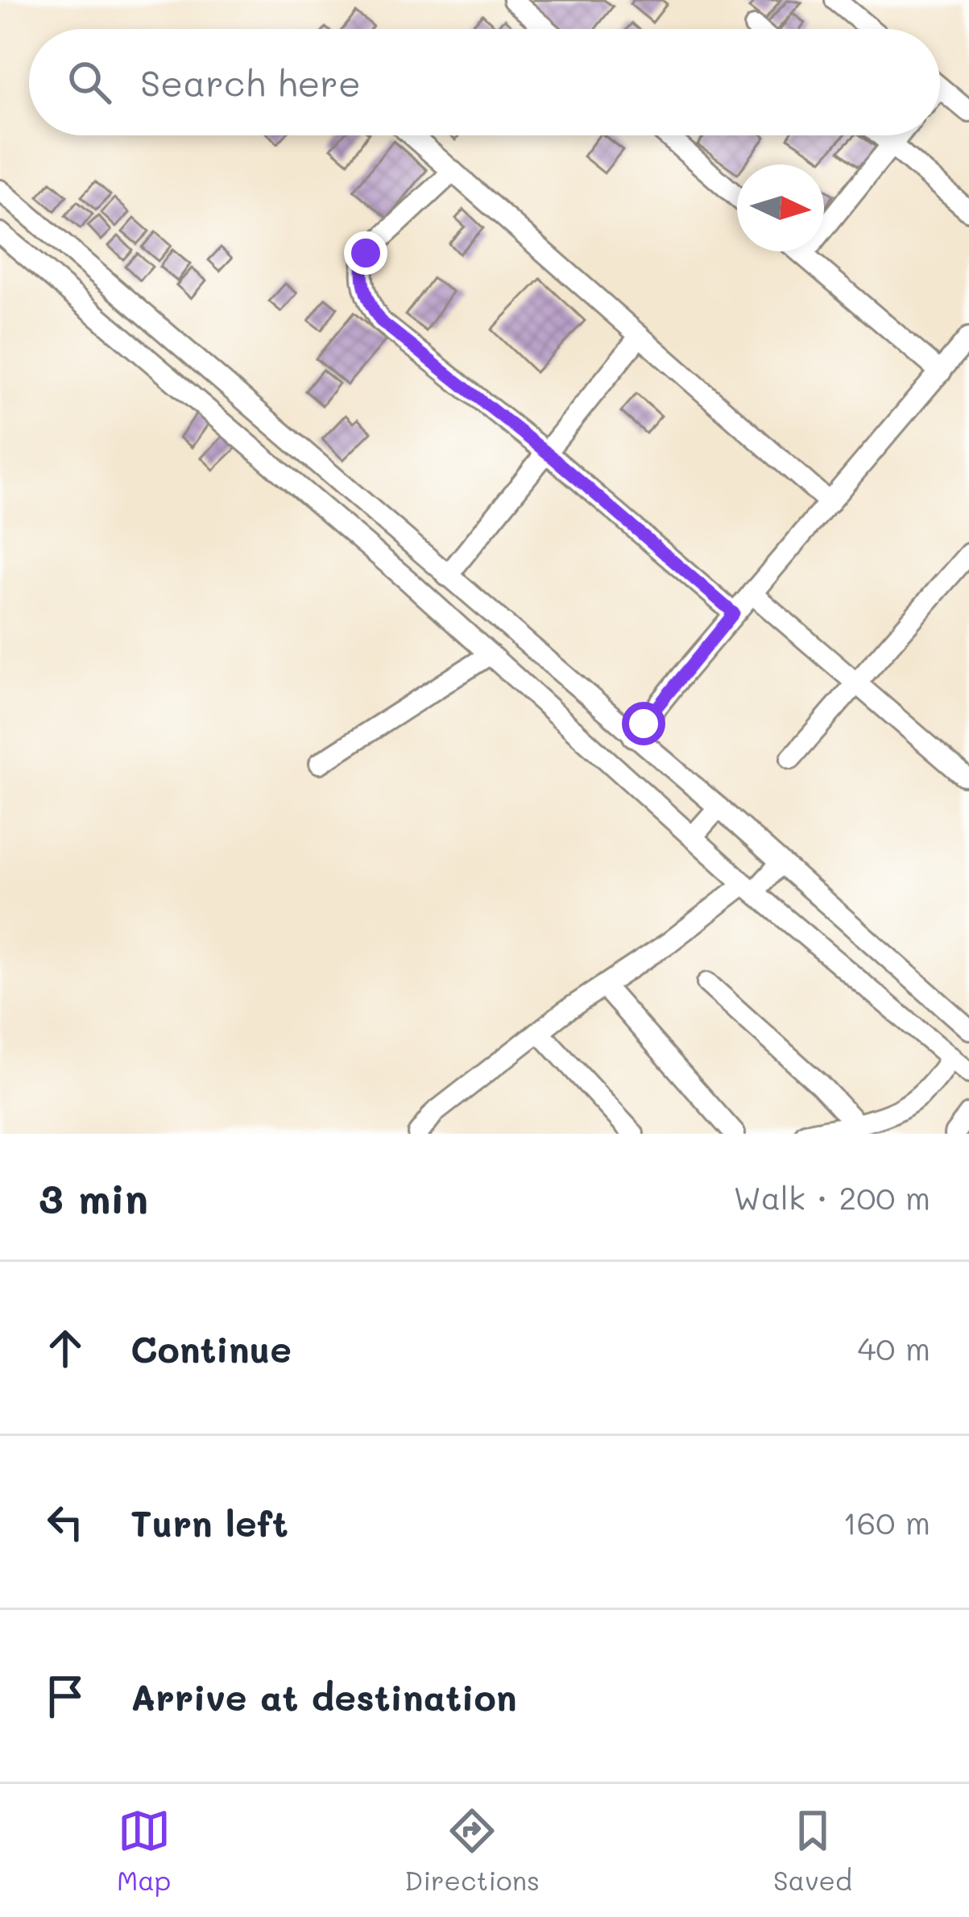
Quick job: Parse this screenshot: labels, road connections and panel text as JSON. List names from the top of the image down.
{
  "north": "right",
  "page": {
    "search": "Search here",
    "heading": ["3 min", "Walk · 200 m"],
    "list": [
      ["Continue", "40 m"],
      ["Turn left", "160 m"],
      "Arrive at destination"
    ],
    "nav": ["Map", "Directions", "Saved"]
  }
}
